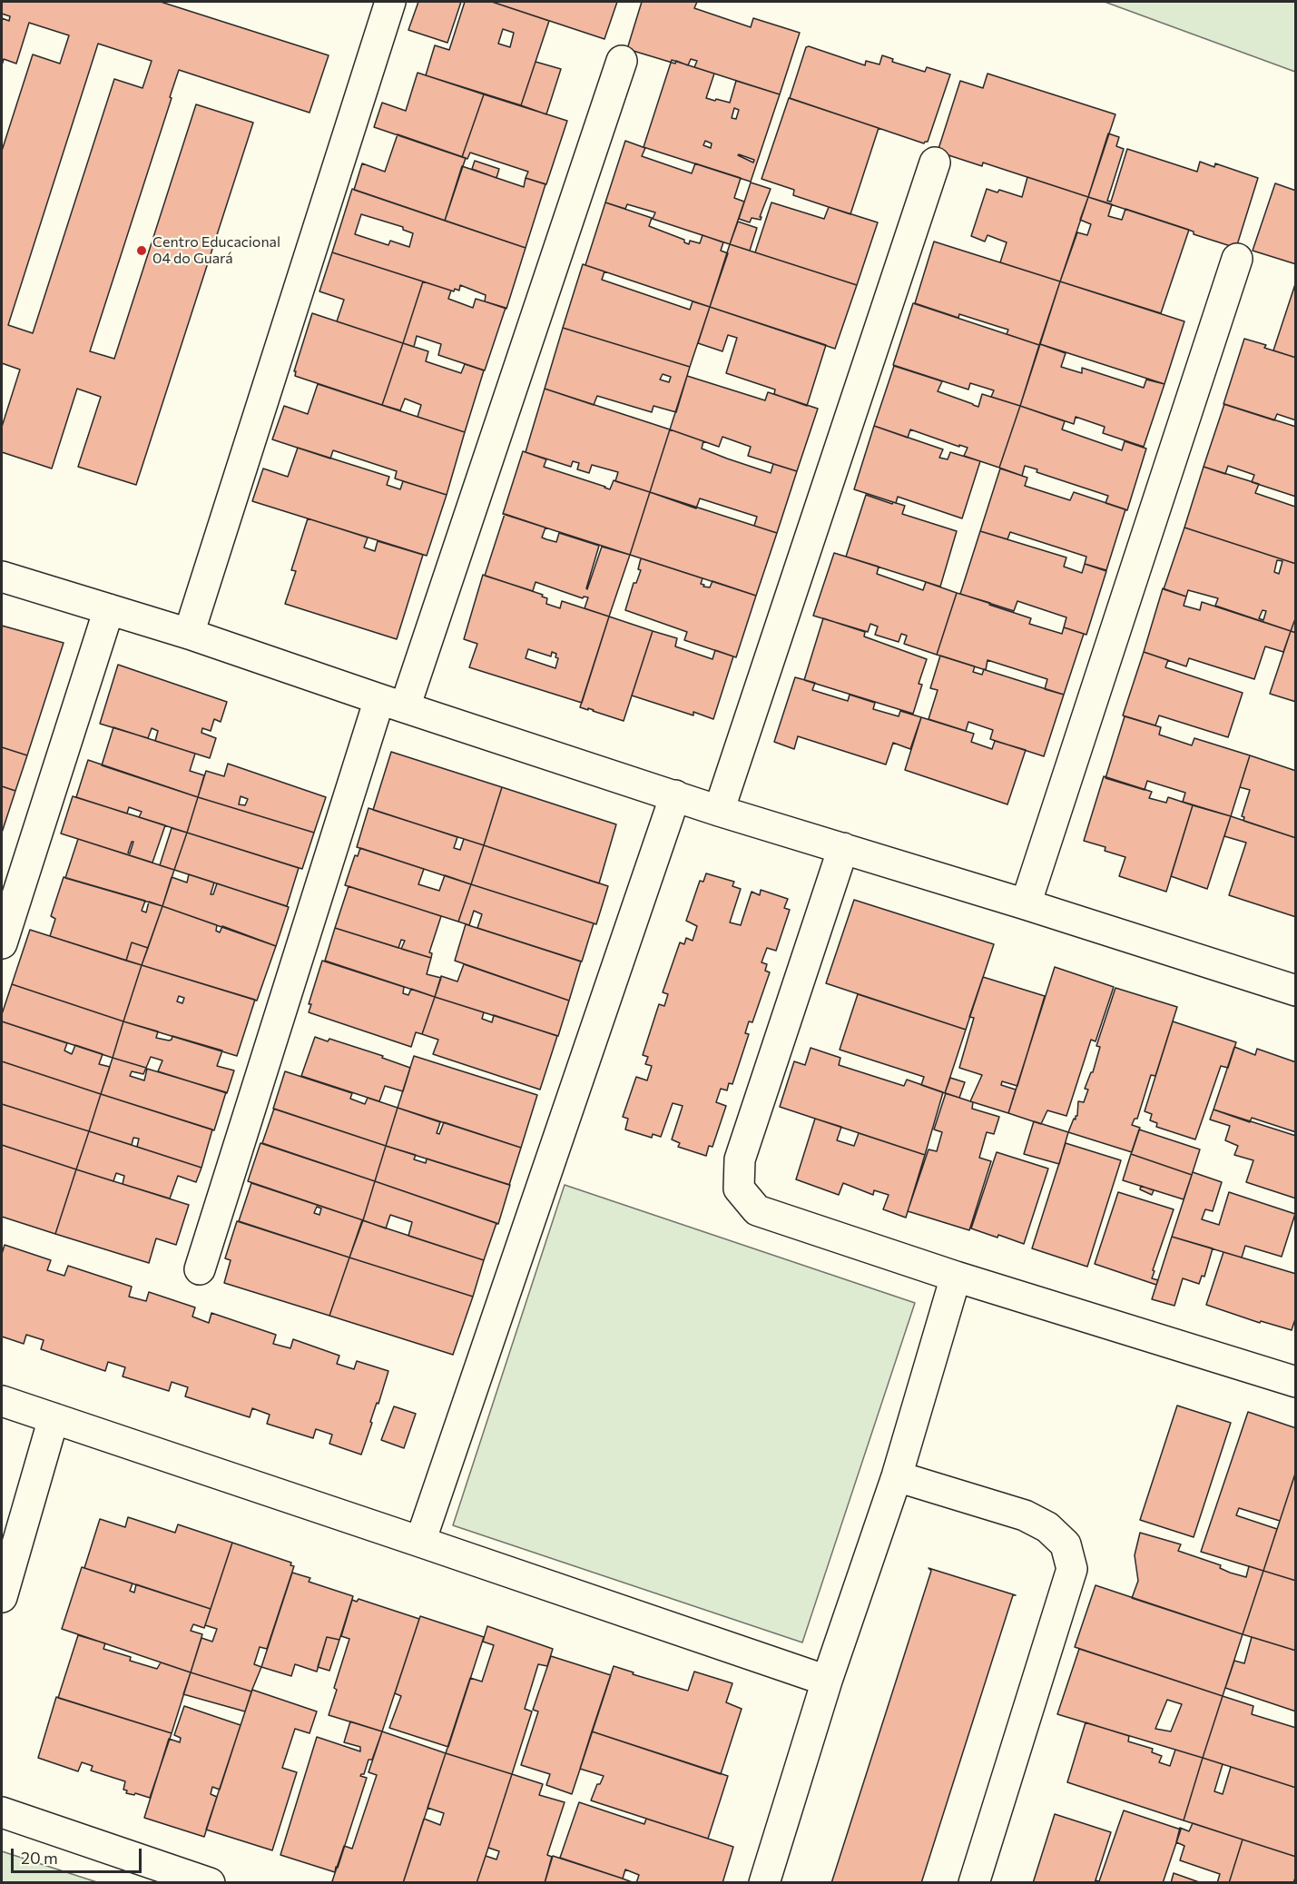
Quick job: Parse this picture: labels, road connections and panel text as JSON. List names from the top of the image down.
{
  "places": ["Centro Educacional 04 do Guará"],
  "scale_bar": "20 m"
}
